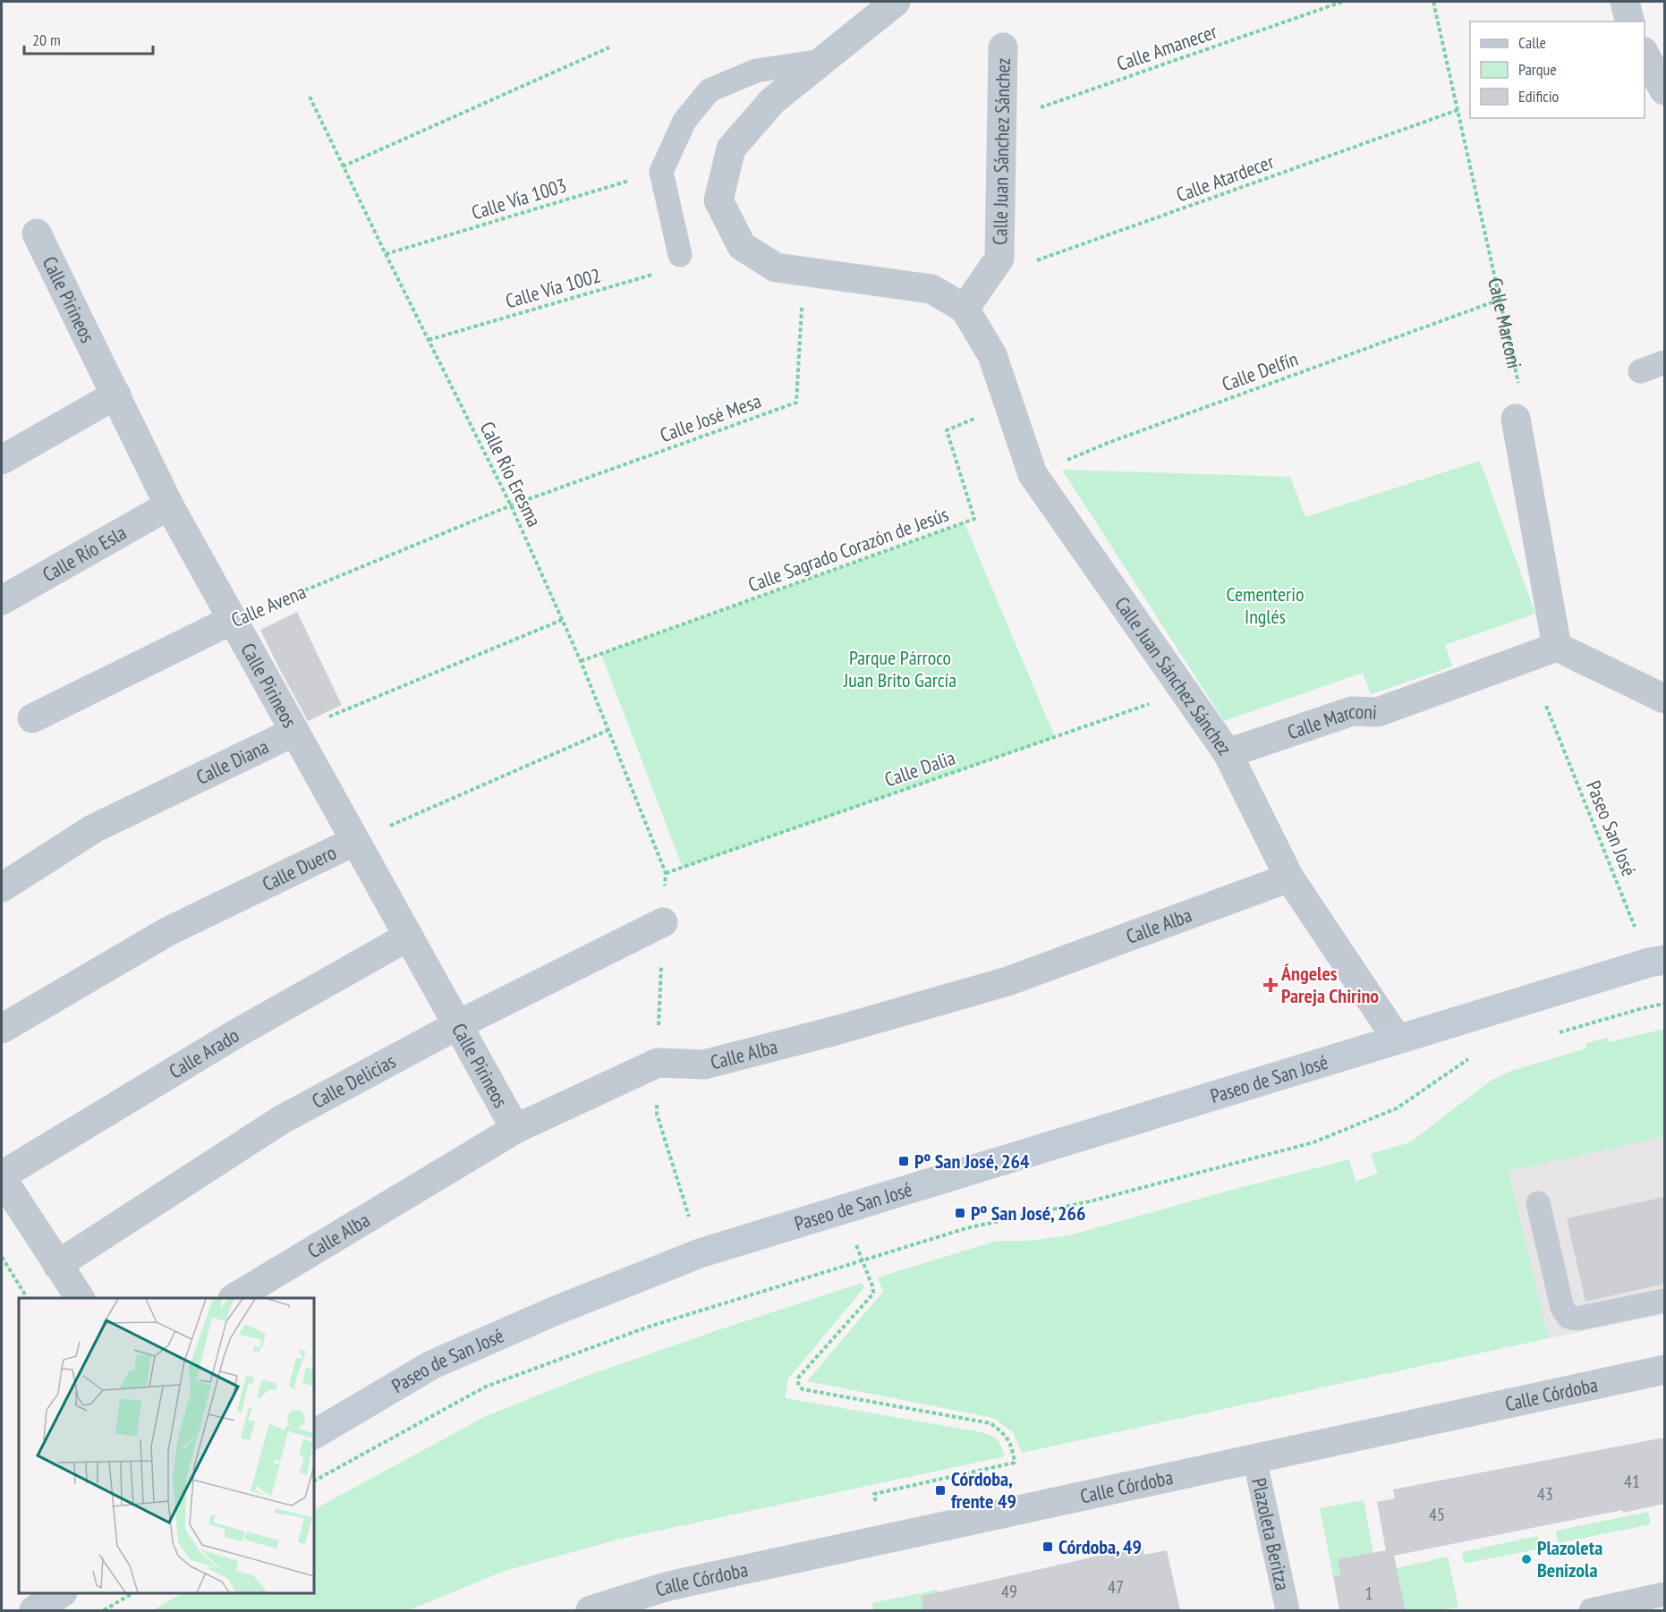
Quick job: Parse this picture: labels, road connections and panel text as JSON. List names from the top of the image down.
{
  "streets": {
    "street": [
      "Calle Juan Sánchez Sánchez",
      "Calle Pirineos",
      "Calle Marconi",
      "Calle Río Esla",
      "Calle Avena",
      "Calle Diana",
      "Calle Duero",
      "Calle Alba",
      "Calle Arado",
      "Paseo de San José",
      "Calle Delicias",
      "Calle Córdoba"
    ],
    "lane": ["Plazoleta Beritza"],
    "path": [
      "Calle Amanecer",
      "Calle Atardecer",
      "Calle Vía 1003",
      "Calle Vía 1002",
      "Calle Delfín",
      "Calle José Mesa",
      "Calle Río Eresma",
      "Calle Sagrado Corazón de Jesús",
      "Calle Dalia",
      "Paseo San José"
    ]
  },
  "crossings": [
    ["Calle Amanecer", "Calle Juan Sánchez Sánchez"],
    ["Calle Juan Sánchez Sánchez", "Calle Atardecer"],
    ["Calle Juan Sánchez Sánchez", "Calle Marconi"],
    ["Calle Juan Sánchez Sánchez", "Calle Delfín"],
    ["Calle Juan Sánchez Sánchez", "Calle José Mesa"],
    ["Calle Juan Sánchez Sánchez", "Calle Sagrado Corazón de Jesús"],
    ["Calle Juan Sánchez Sánchez", "Calle Dalia"],
    ["Calle Juan Sánchez Sánchez", "Calle Alba"],
    ["Calle Juan Sánchez Sánchez", "Paseo de San José"],
    ["Calle Atardecer", "Calle Marconi"],
    ["Calle Vía 1003", "Calle Río Eresma"],
    ["Calle Vía 1002", "Calle Río Eresma"],
    ["Calle Pirineos", "Calle Río Esla"],
    ["Calle Pirineos", "Calle Avena"],
    ["Calle Pirineos", "Calle Diana"],
    ["Calle Pirineos", "Calle Duero"],
    ["Calle Pirineos", "Calle Alba"],
    ["Calle Pirineos", "Calle Arado"],
    ["Calle Pirineos", "Calle Delicias"],
    ["Calle Marconi", "Calle Delfín"],
    ["Calle José Mesa", "Calle Río Eresma"],
    ["Calle José Mesa", "Calle Avena"],
    ["Calle Río Eresma", "Calle Sagrado Corazón de Jesús"],
    ["Calle Río Eresma", "Calle Avena"],
    ["Calle Río Eresma", "Calle Dalia"],
    ["Calle Río Eresma", "Calle Duero"],
    ["Paseo San José", "Paseo de San José"],
    ["Calle Córdoba", "Plazoleta Beritza"]
  ],
  "parks": ["Cementerio Inglés", "Parque Párroco Juan Brito García"],
  "places": {
    "health": ["Ángeles Pareja Chirino"],
    "transit": [
      "Pº San José, 264",
      "Pº San José, 266",
      "Córdoba, frente 49",
      "Córdoba, 49"
    ],
    "other": ["Plazoleta Benizola"]
  },
  "house_numbers": [
    "41",
    "43",
    "45",
    "47",
    "49",
    "1"
  ],
  "legend": ["Calle", "Parque", "Edificio"],
  "scale_bar": "20 m"
}
